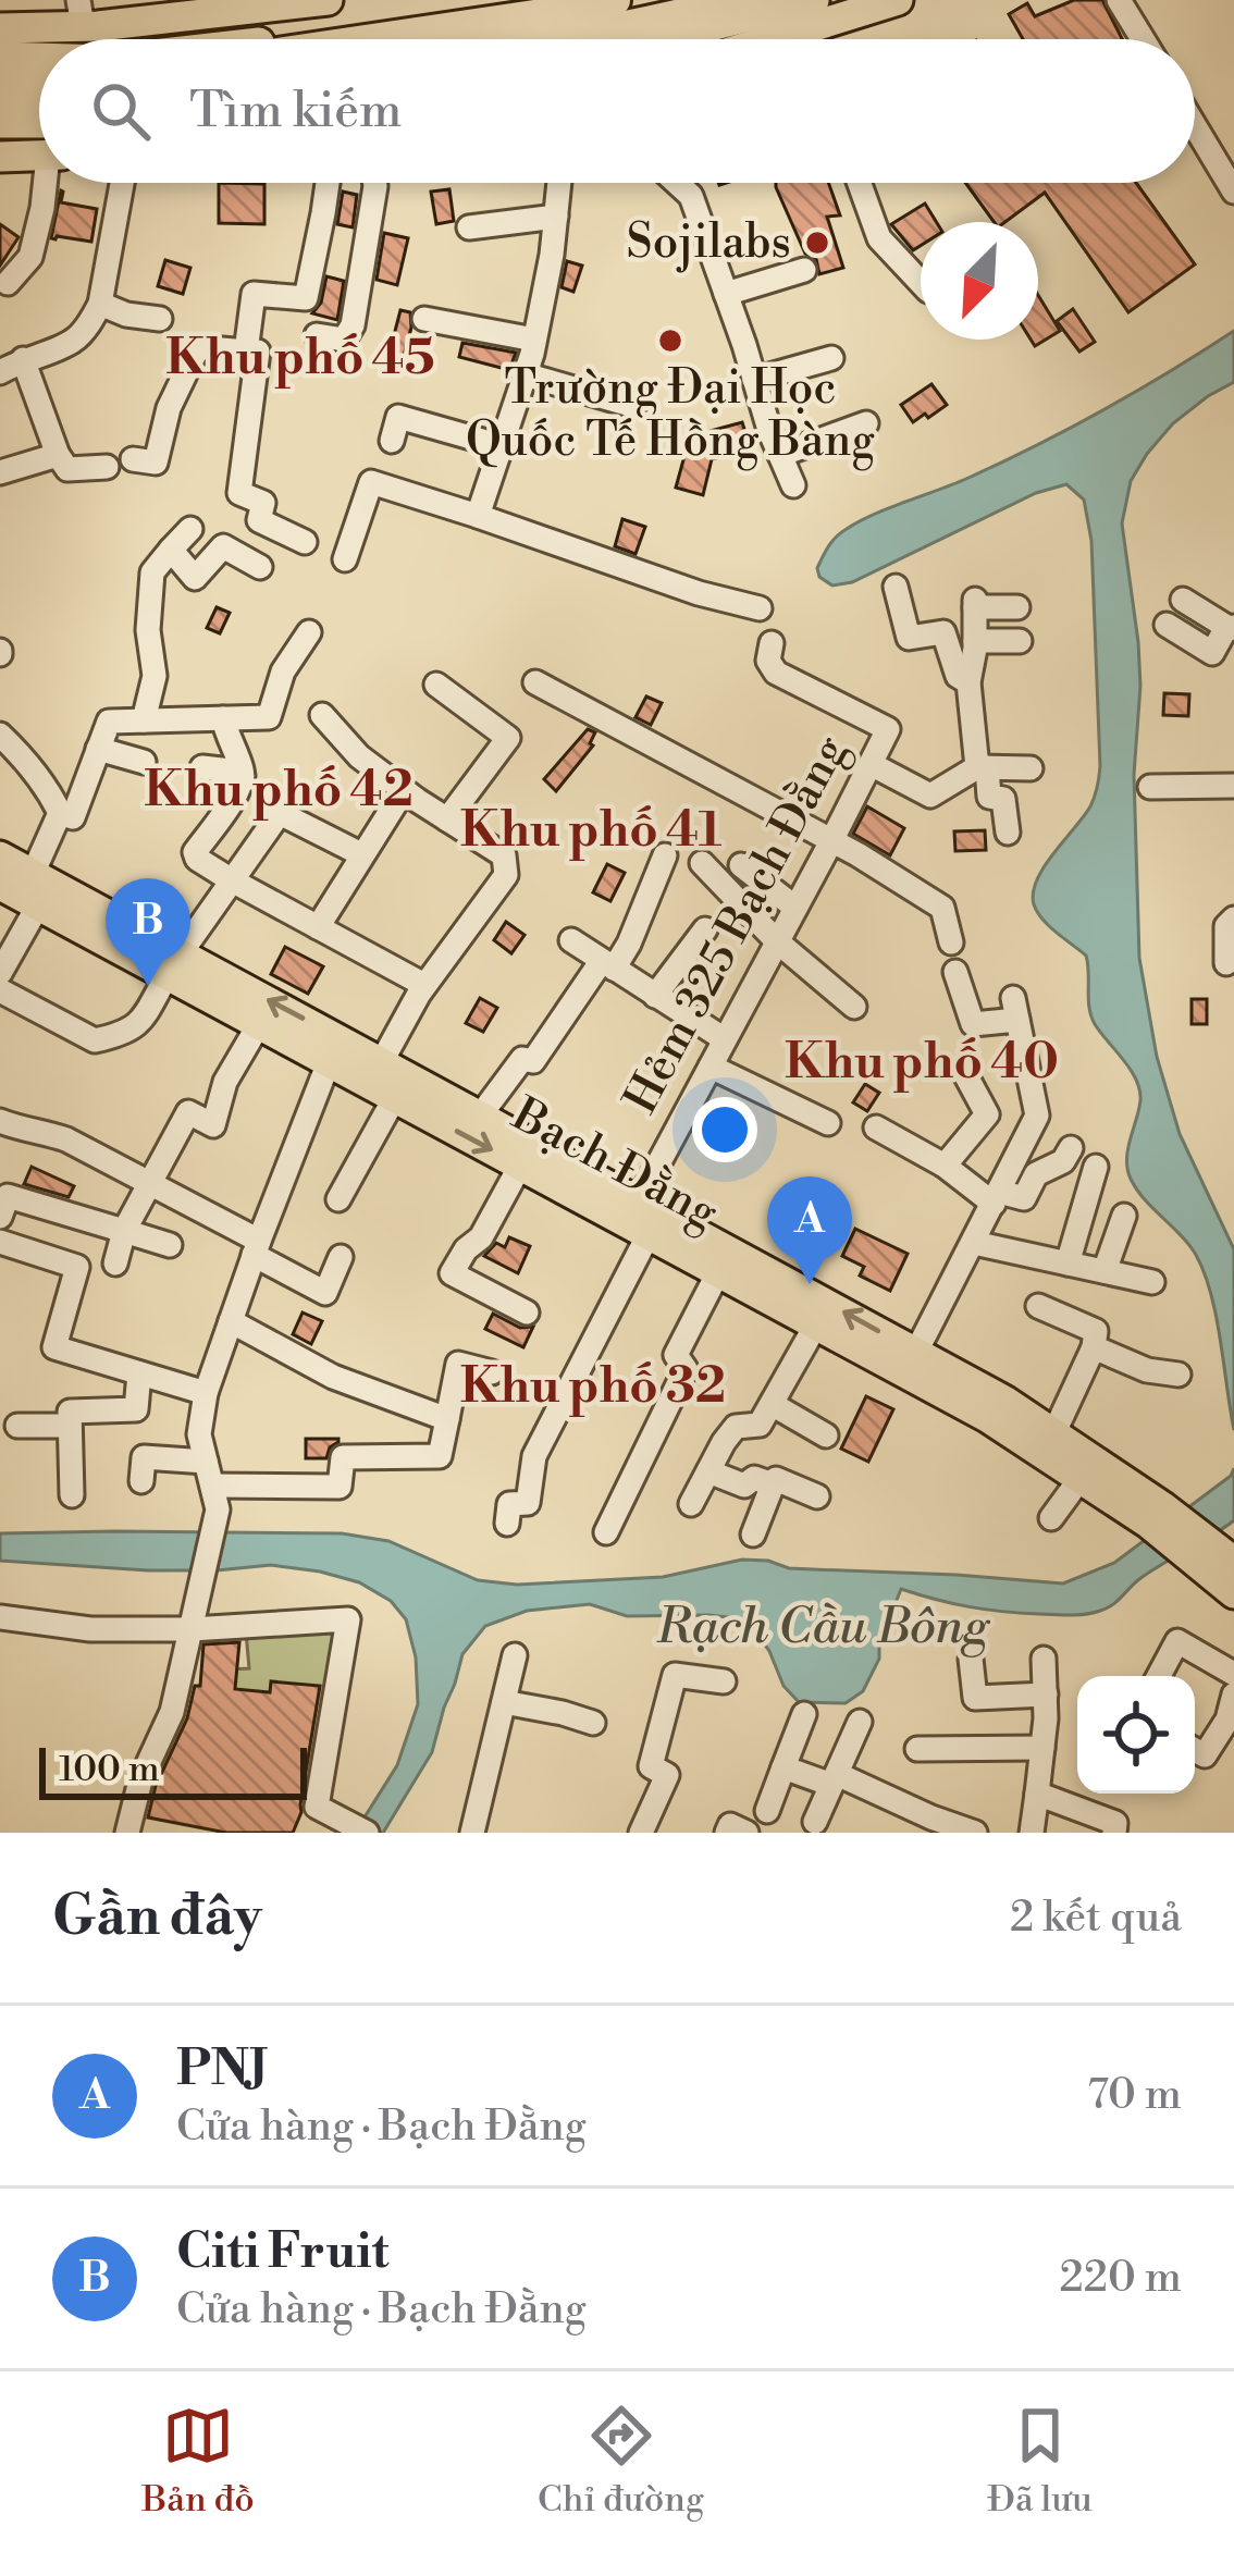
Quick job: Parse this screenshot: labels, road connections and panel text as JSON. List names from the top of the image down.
{
  "streets": {
    "main road": ["Bạch Đằng"],
    "street": ["Hẻm 325 Bạch Đằng"]
  },
  "crossings": [
    ["Hẻm 325 Bạch Đằng", "Bạch Đằng"]
  ],
  "districts": [
    "Khu phố 45",
    "Khu phố 42",
    "Khu phố 41",
    "Khu phố 40",
    "Khu phố 32"
  ],
  "water": ["Rạch Cầu Bông"],
  "places": ["Sojilabs", "Trường Đại Học Quốc Tế Hồng Bàng"],
  "scale_bar": "100 m",
  "north": "bottom left",
  "page": {
    "search": "Tìm kiếm",
    "pins": ["B", "A"],
    "scale": "100 m",
    "heading": ["Gần đây", "2 kết quả"],
    "list": [
      {
        "mark": "A",
        "name": "PNJ",
        "note": "Cửa hàng · Bạch Đằng",
        "value": "70 m"
      },
      {
        "mark": "B",
        "name": "Citi Fruit",
        "note": "Cửa hàng · Bạch Đằng",
        "value": "220 m"
      }
    ],
    "nav": ["Bản đồ", "Chỉ đường", "Đã lưu"]
  }
}
